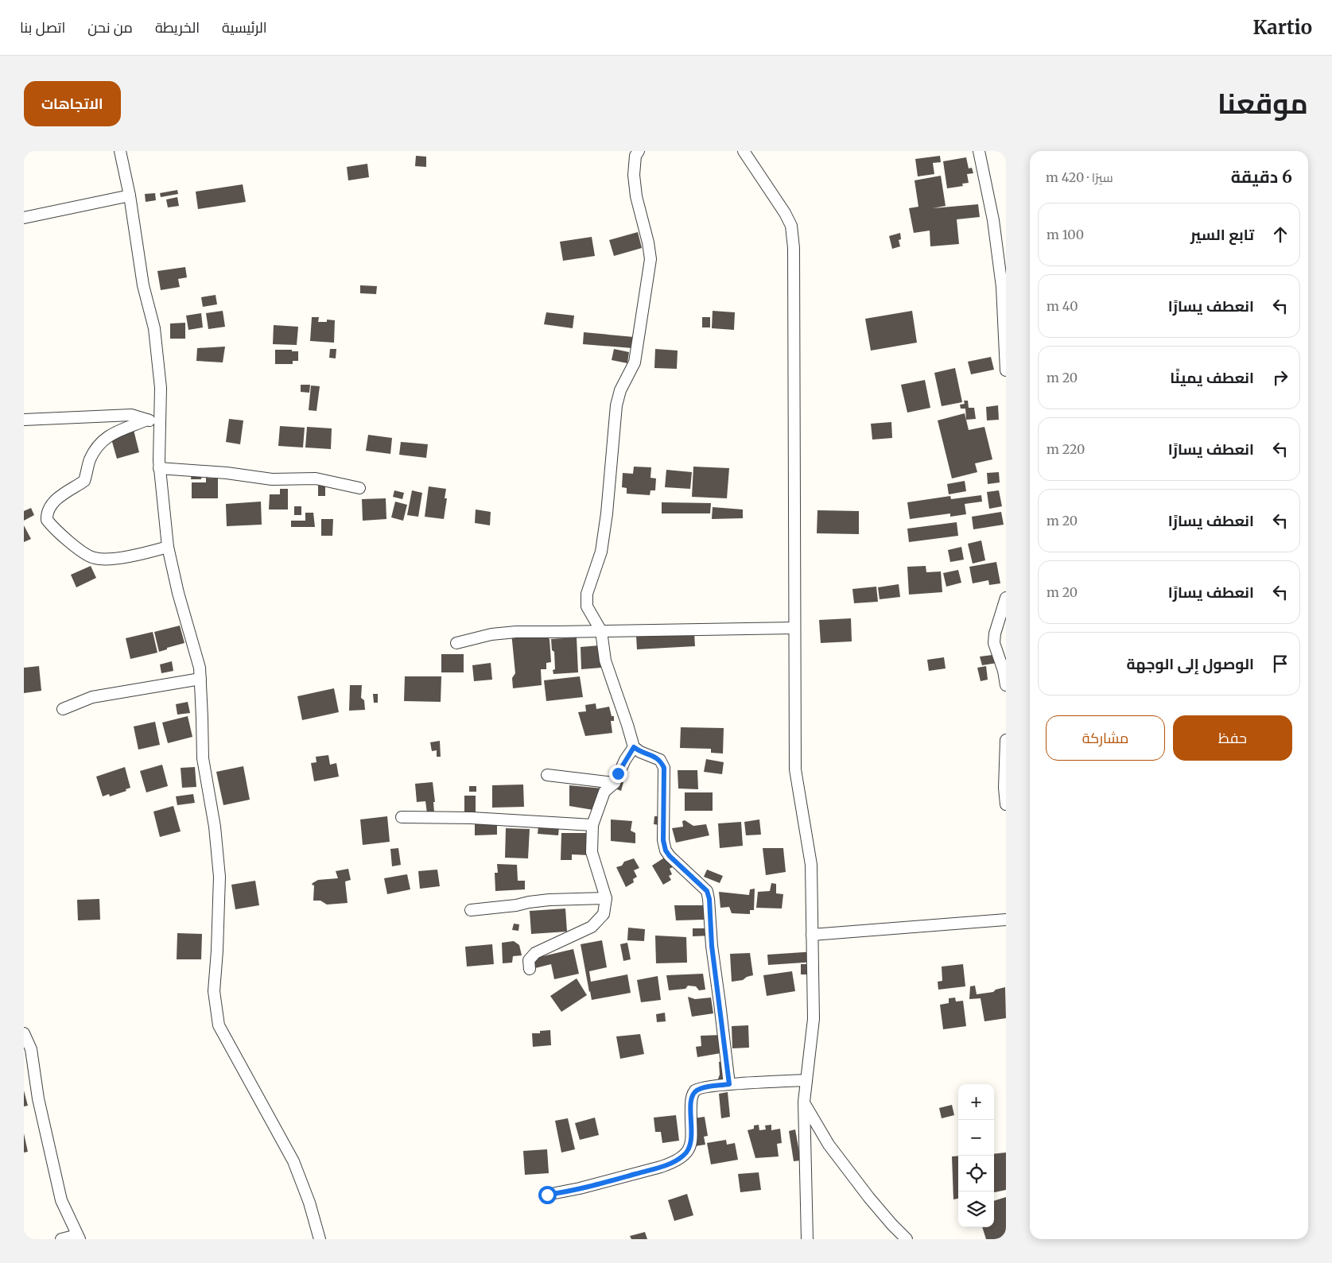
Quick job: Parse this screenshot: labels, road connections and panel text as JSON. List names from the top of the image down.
{
  "page": {
    "header": "Kartio",
    "nav": [
      "الرئيسية",
      "الخريطة",
      "من نحن",
      "اتصل بنا"
    ],
    "title": "موقعنا",
    "buttons": [
      "الاتجاهات",
      ["حفظ", "مشاركة"]
    ],
    "heading": ["6 دقيقة", "سيرًا · 420 m"],
    "list": [
      ["تابع السير", "100 m"],
      ["انعطف يسارًا", "40 m"],
      ["انعطف يمينًا", "20 m"],
      ["انعطف يسارًا", "220 m"],
      ["انعطف يسارًا", "20 m"],
      ["انعطف يسارًا", "20 m"],
      "الوصول إلى الوجهة"
    ],
    "map_buttons": ["+", "−"]
  }
}
